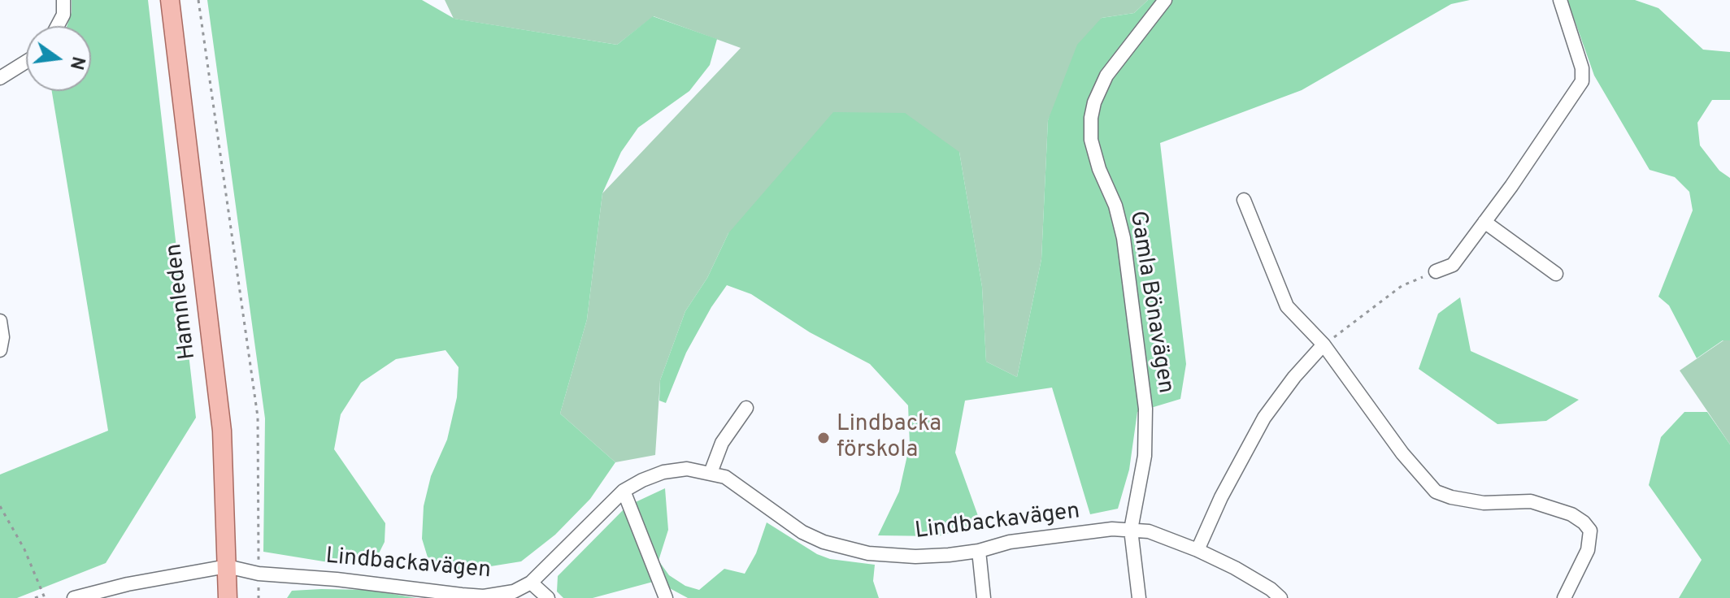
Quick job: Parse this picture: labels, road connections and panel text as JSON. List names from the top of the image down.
{
  "streets": {
    "main road": ["Hamnleden"],
    "street": ["Gamla Bönavägen", "Lindbackavägen"]
  },
  "crossings": [
    ["Hamnleden", "Lindbackavägen"],
    ["Gamla Bönavägen", "Lindbackavägen"]
  ],
  "places": ["Lindbacka förskola"],
  "north": "right"
}
